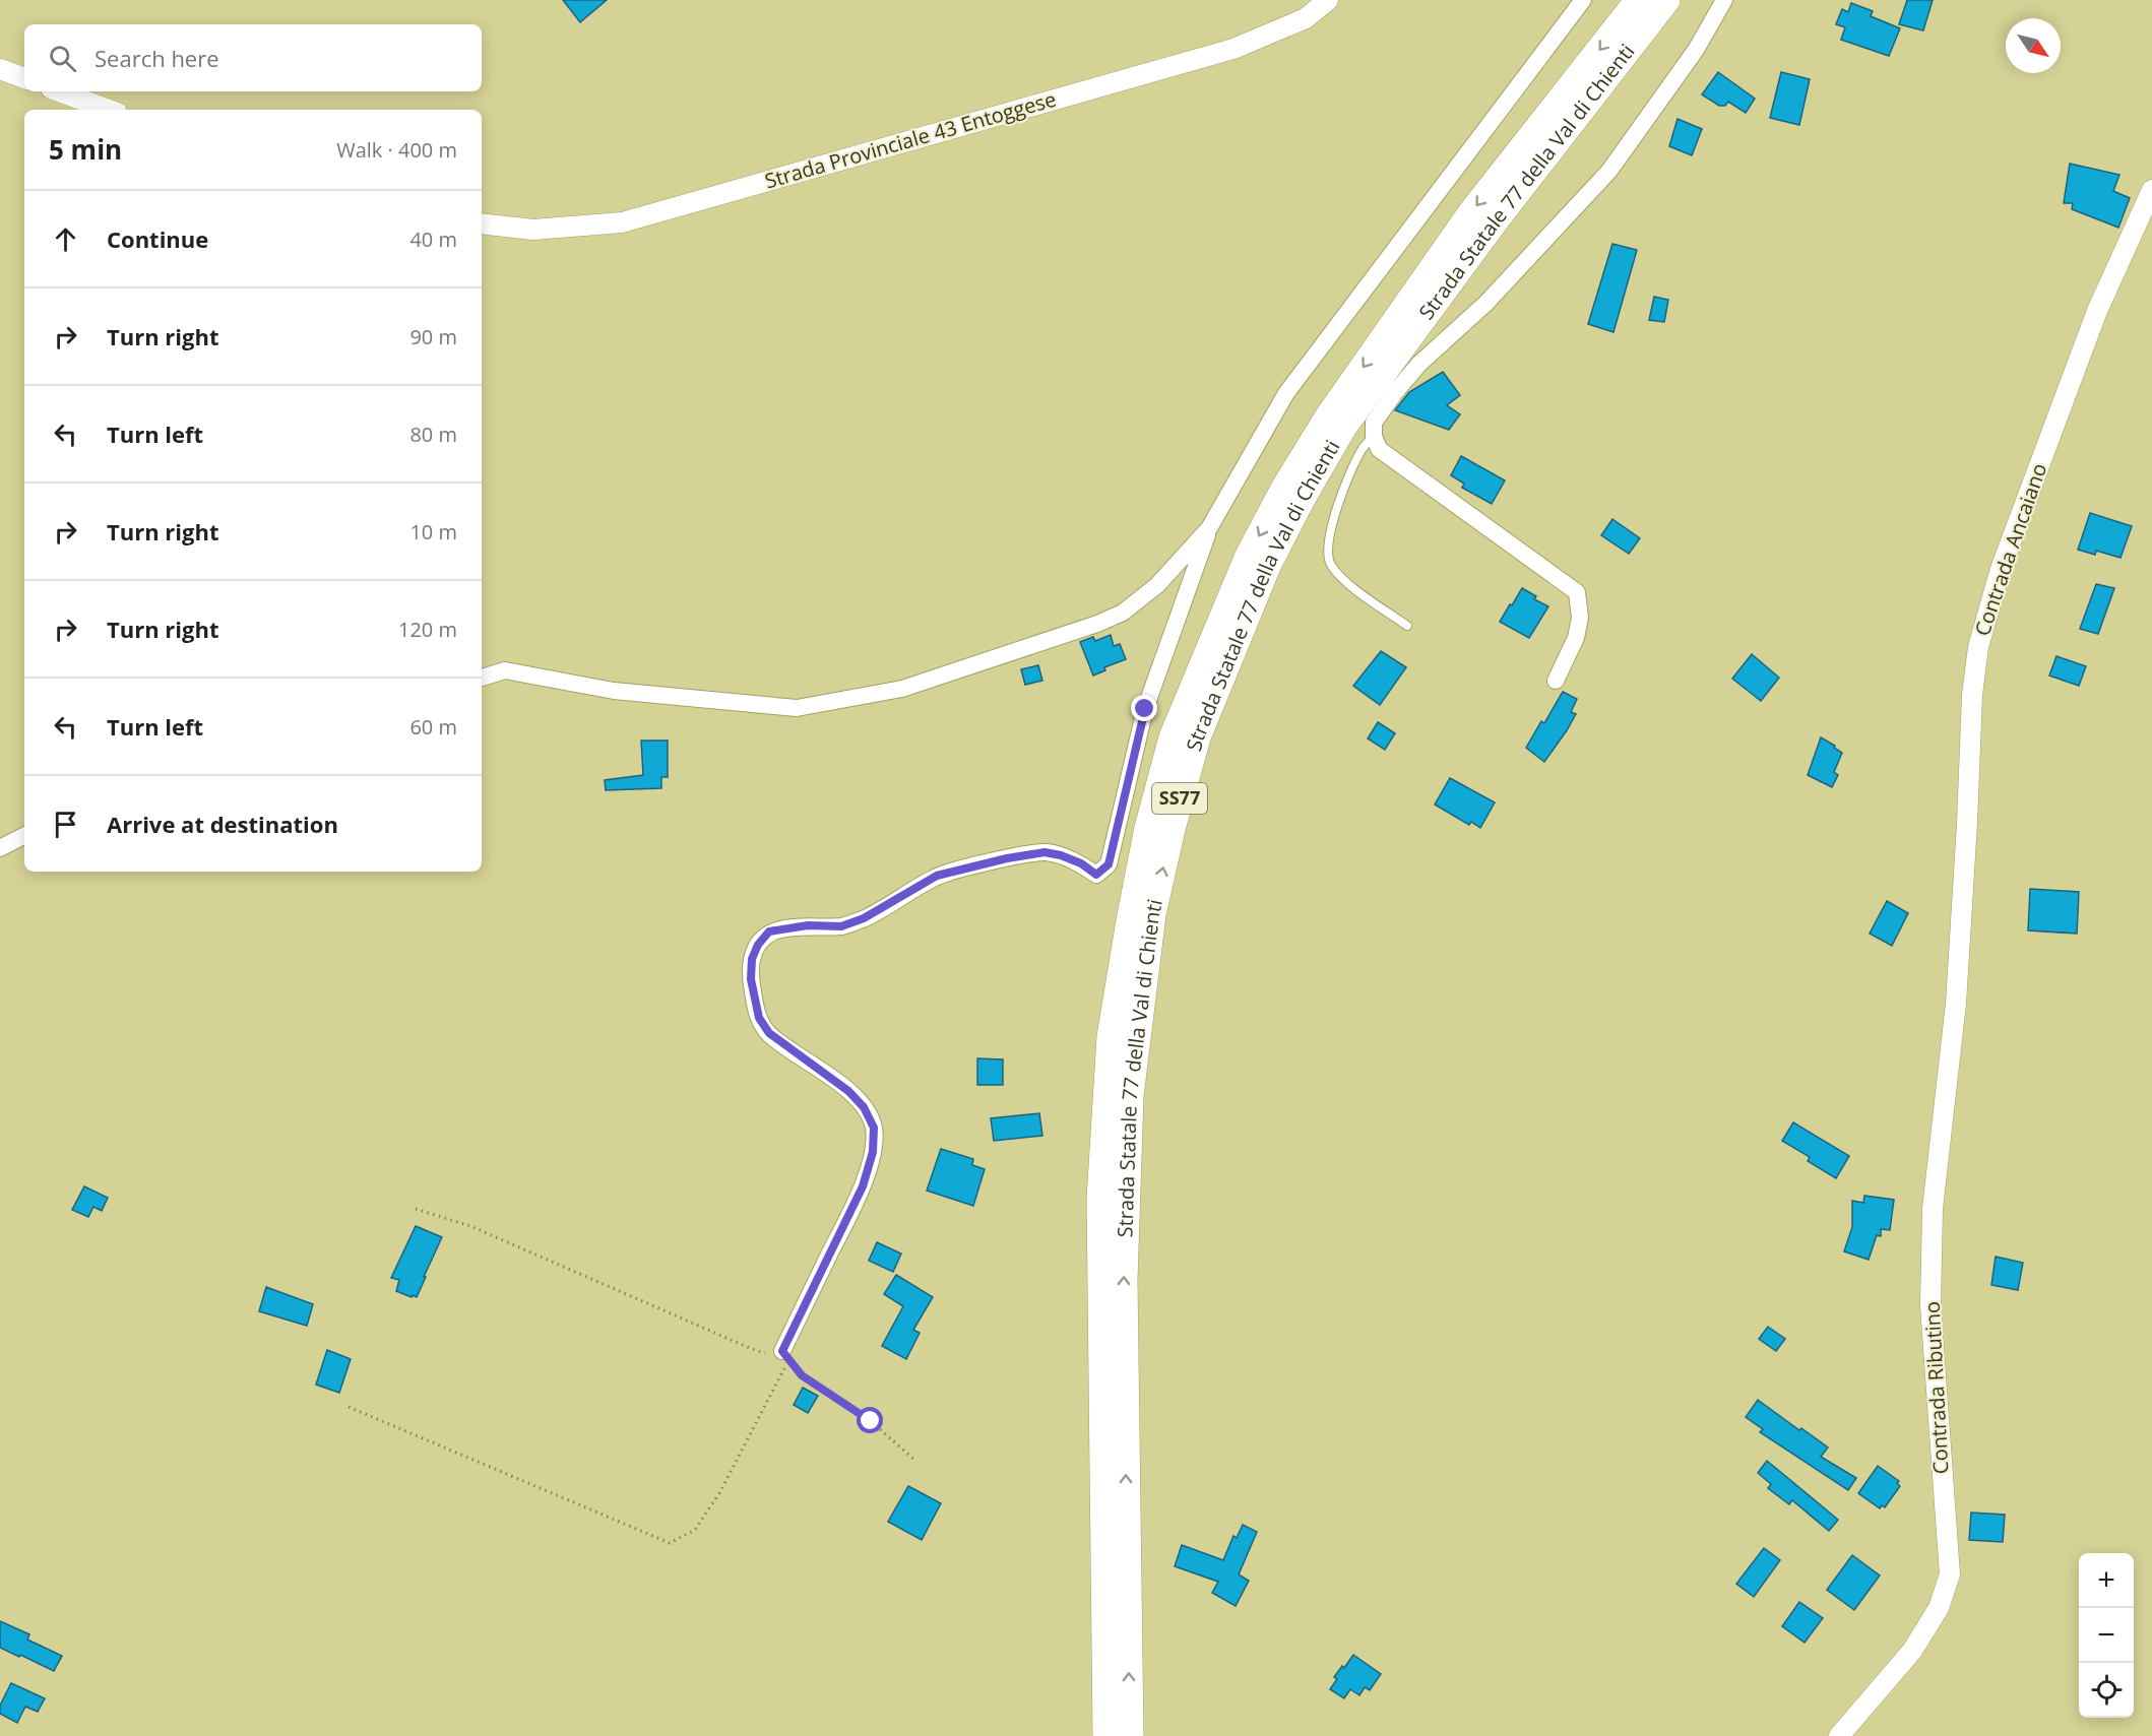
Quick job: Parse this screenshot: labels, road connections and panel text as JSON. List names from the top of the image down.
{
  "streets": {
    "highway": ["Strada Statale 77 della Val di Chienti", "SS77"],
    "street": ["Strada Provinciale 43 Entoggese", "Contrada Ancaiano", "Contrada Ributino"]
  },
  "crossings": [
    ["Contrada Ancaiano", "Contrada Ributino"]
  ],
  "north": "bottom right",
  "page": {
    "search": "Search here",
    "heading": ["5 min", "Walk · 400 m"],
    "list": [
      ["Continue", "40 m"],
      ["Turn right", "90 m"],
      ["Turn left", "80 m"],
      ["Turn right", "10 m"],
      ["Turn right", "120 m"],
      ["Turn left", "60 m"],
      "Arrive at destination"
    ],
    "map_buttons": ["+", "−"]
  }
}
